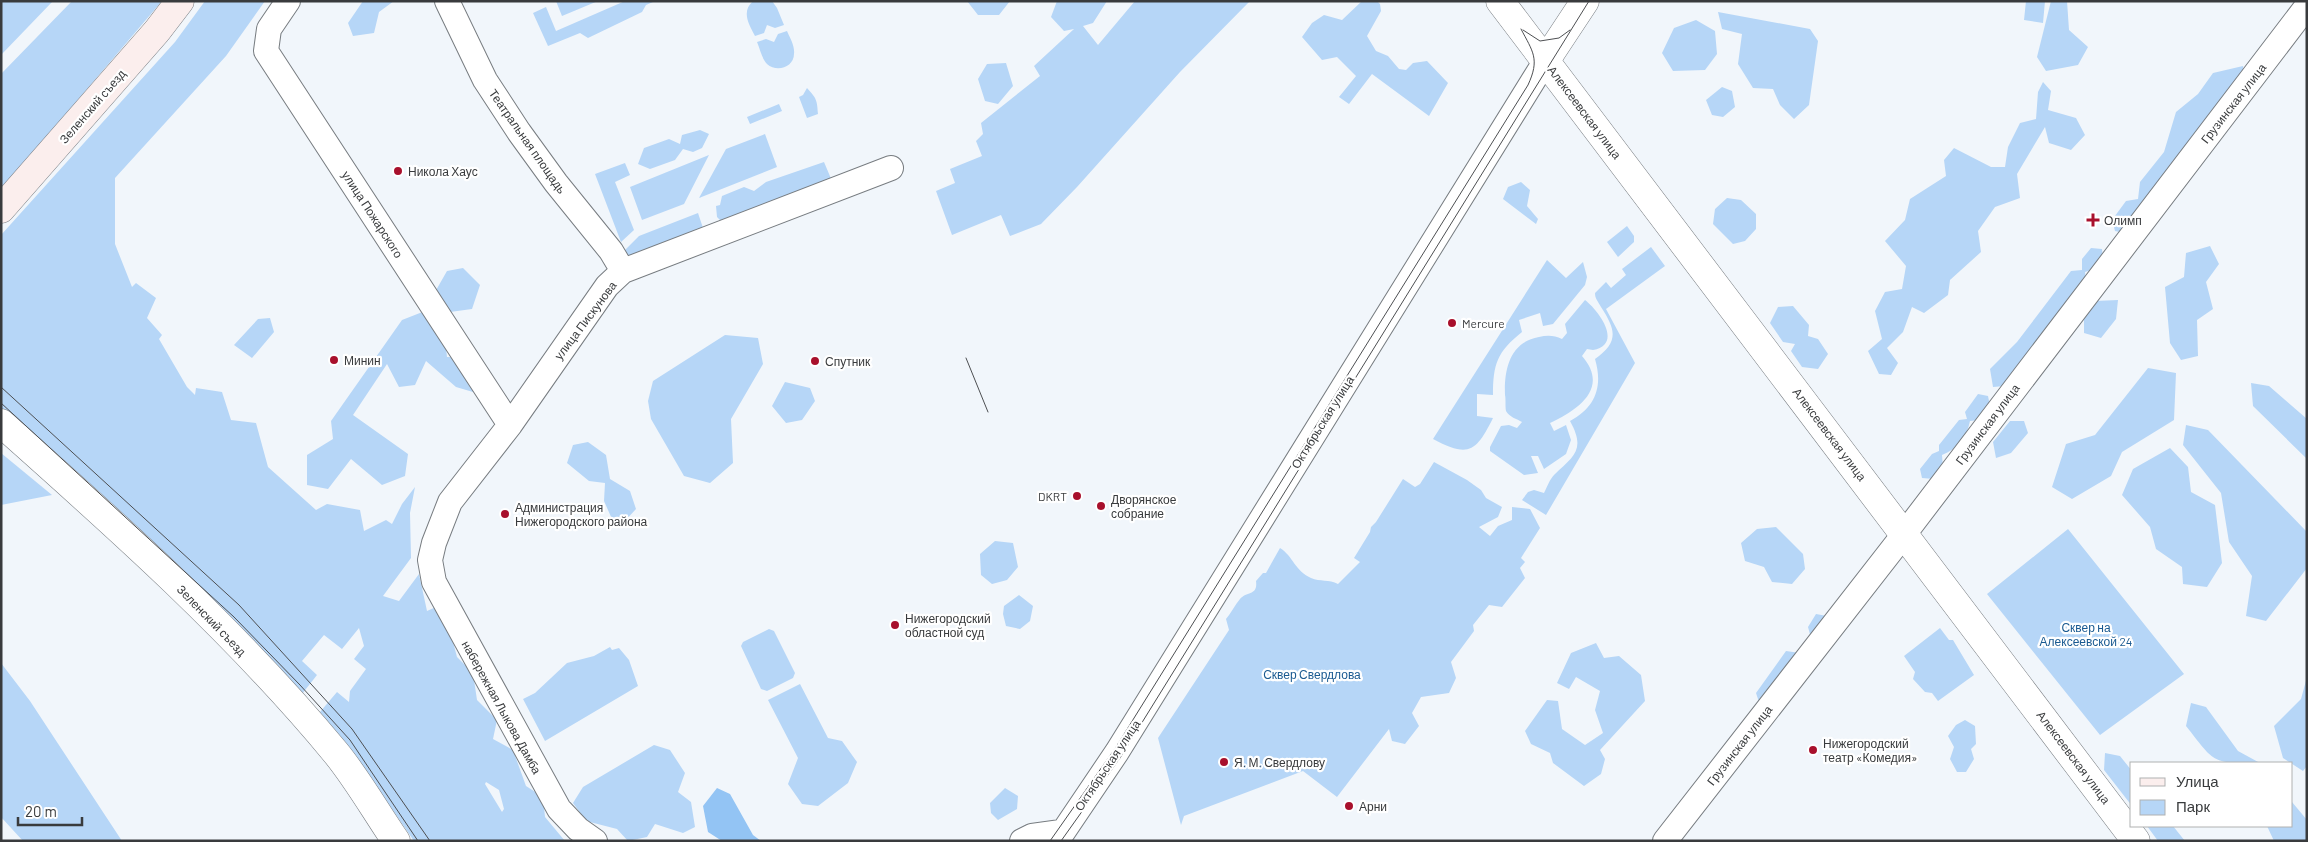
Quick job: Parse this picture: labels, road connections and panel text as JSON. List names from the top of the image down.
{
  "streets": {
    "main road": ["Зеленский съезд"],
    "street": [
      "Грузинская улица",
      "Алексеевская улица",
      "Театральная площадь",
      "улица Пожарского",
      "улица Пискунова",
      "Октябрьская улица",
      "набережная Лыкова Дамба"
    ]
  },
  "crossings": [
    ["Грузинская улица", "Алексеевская улица"],
    ["Алексеевская улица", "Октябрьская улица"],
    ["Театральная площадь", "улица Пискунова"],
    ["улица Пожарского", "улица Пискунова"],
    ["улица Пискунова", "набережная Лыкова Дамба"]
  ],
  "parks": ["Сквер на Алексеевской 24", "Сквер Свердлова"],
  "places": {
    "other": [
      "Никола Хаус",
      "Mercure",
      "Минин",
      "Спутник",
      "DKRT",
      "Дворянское собрание",
      "Администрация Нижегородского района",
      "Нижегородский областной суд",
      "Нижегородский театр «Комедия»",
      "Я. М. Свердлову",
      "Арни"
    ],
    "health": ["Олимп"]
  },
  "legend": ["Улица", "Парк"],
  "scale_bar": "20 m"
}
